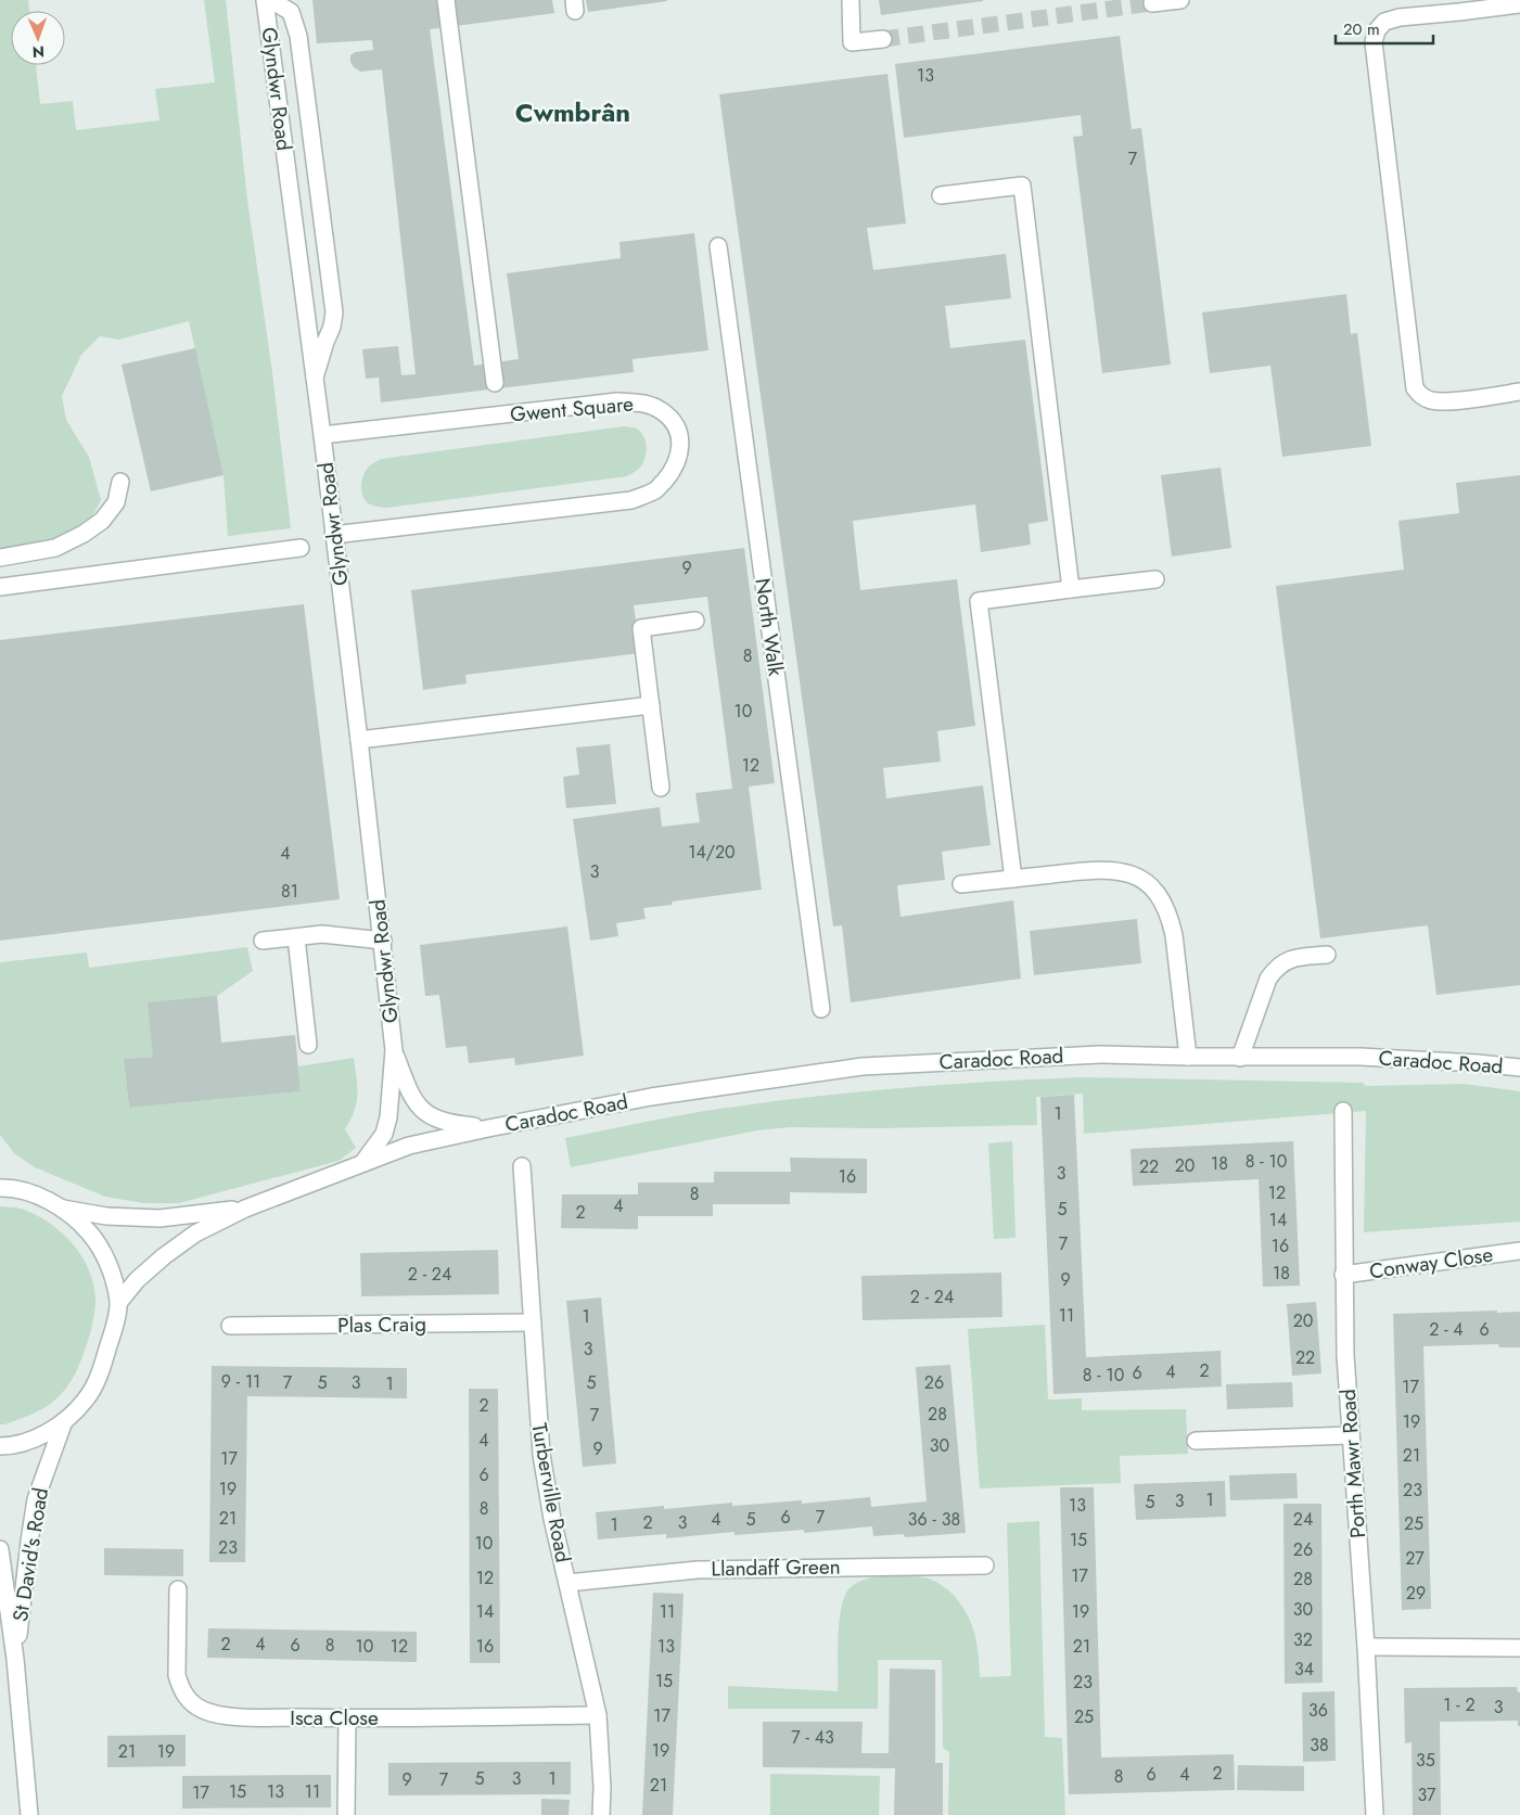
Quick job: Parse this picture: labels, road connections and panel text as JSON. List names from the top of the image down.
{
  "streets": {
    "street": [
      "Glyndwr Road",
      "Gwent Square",
      "North Walk",
      "Caradoc Road",
      "Conway Close",
      "Plas Craig",
      "Porth Mawr Road",
      "Turberville Road",
      "St David's Road",
      "Llandaff Green",
      "Isca Close"
    ]
  },
  "crossings": [
    ["Glyndwr Road", "Gwent Square"],
    ["Glyndwr Road", "Caradoc Road"],
    ["Caradoc Road", "St David's Road"],
    ["Conway Close", "Porth Mawr Road"],
    ["Plas Craig", "Turberville Road"],
    ["Turberville Road", "Llandaff Green"],
    ["Turberville Road", "Isca Close"]
  ],
  "districts": ["Cwmbrân"],
  "house_numbers": [
    "13",
    "7",
    "9",
    "8",
    "10",
    "12",
    "14/20",
    "4",
    "3",
    "81",
    "1",
    "8 - 10",
    "18",
    "20",
    "22",
    "3",
    "16",
    "12",
    "8",
    "4",
    "5",
    "2",
    "14",
    "7",
    "16",
    "18",
    "2 - 24",
    "9",
    "2 - 24",
    "11",
    "1",
    "20",
    "2 - 4",
    "6",
    "3",
    "22",
    "2",
    "4",
    "6",
    "8 - 10",
    "9 - 11",
    "7",
    "5",
    "3",
    "5",
    "26",
    "1",
    "17",
    "2",
    "28",
    "7",
    "19",
    "4",
    "30",
    "9",
    "21",
    "17",
    "6",
    "19",
    "23",
    "1",
    "3",
    "5",
    "13",
    "8",
    "6",
    "7",
    "21",
    "4",
    "5",
    "36 - 38",
    "24",
    "2",
    "3",
    "25",
    "1",
    "15",
    "10",
    "23",
    "26",
    "27",
    "17",
    "12",
    "28",
    "29",
    "30",
    "14",
    "11",
    "19",
    "32",
    "2",
    "4",
    "6",
    "8",
    "10",
    "12",
    "16",
    "13",
    "21",
    "34",
    "15",
    "23",
    "1 - 2",
    "3",
    "36",
    "17",
    "25",
    "7 - 43",
    "38",
    "19",
    "21",
    "19",
    "35",
    "2",
    "6",
    "4",
    "8",
    "5",
    "3",
    "1",
    "9",
    "7",
    "21",
    "15",
    "13",
    "11",
    "17",
    "37"
  ],
  "scale_bar": "20 m",
  "north": "bottom"
}
